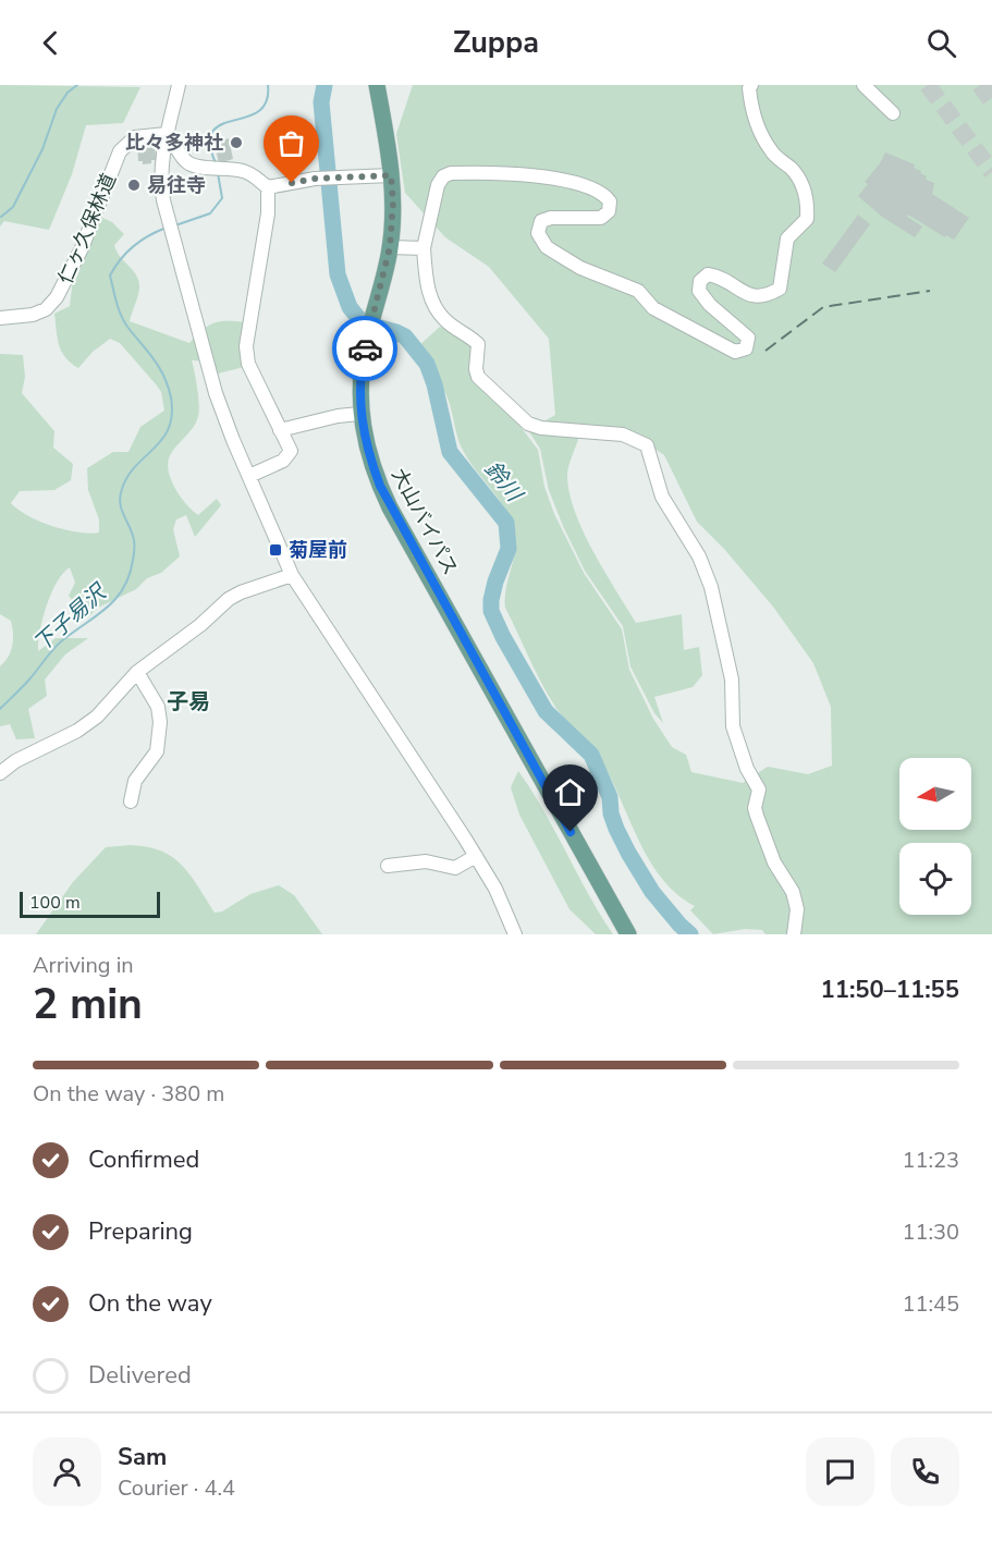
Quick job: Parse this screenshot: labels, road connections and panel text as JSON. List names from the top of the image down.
{
  "streets": {
    "main road": ["大山バイパス"],
    "street": ["仁ヶ久保林道"]
  },
  "districts": ["子易"],
  "water": ["鈴川", "下子易沢"],
  "places": {
    "other": ["比々多神社", "易往寺"],
    "transit": ["菊屋前"]
  },
  "scale_bar": "100 m",
  "north": "left",
  "page": {
    "header": "Zuppa",
    "scale": "100 m",
    "heading": ["2 min", "Arriving in", "11:50–11:55"],
    "panel": ["Sam", "Courier · 4.4"],
    "bar": "On the way · 380 m",
    "list": [
      ["Confirmed", "11:23"],
      ["Preparing", "11:30"],
      ["On the way", "11:45"],
      "Delivered"
    ]
  }
}
